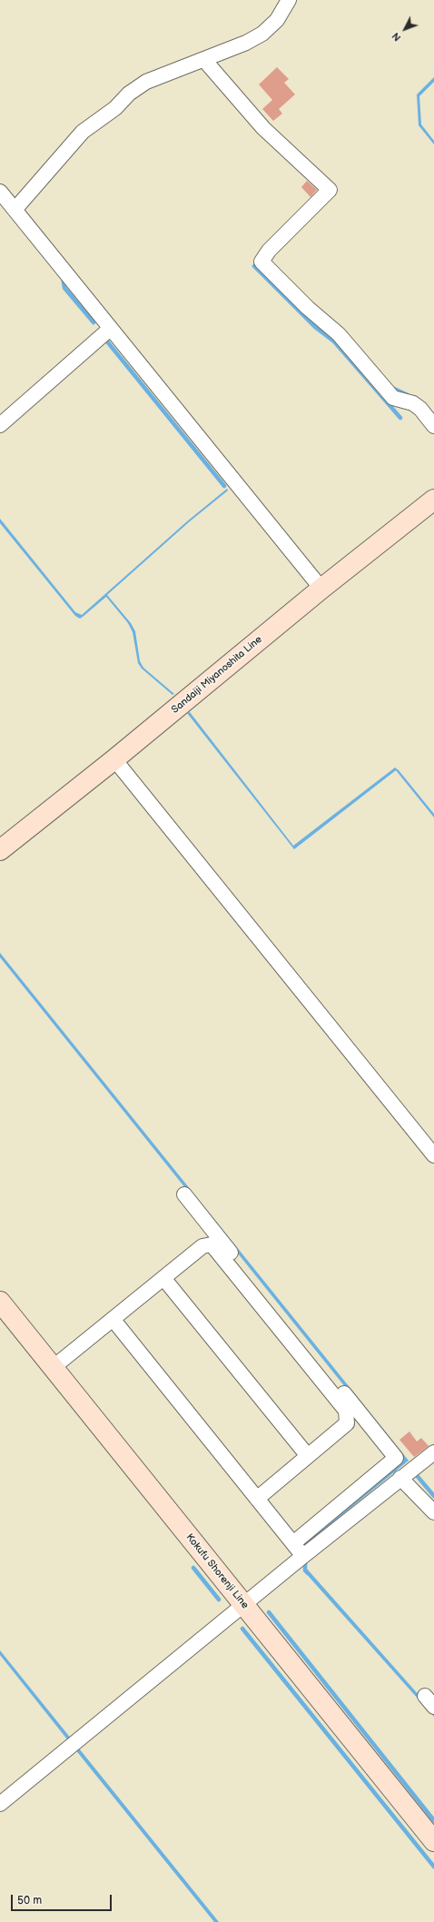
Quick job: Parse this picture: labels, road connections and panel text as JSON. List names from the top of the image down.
{
  "streets": {
    "main road": ["Sandaiji Miyanoshita Line", "Kokufu Shorenji Line"]
  },
  "scale_bar": "50 m",
  "north": "bottom left"
}
